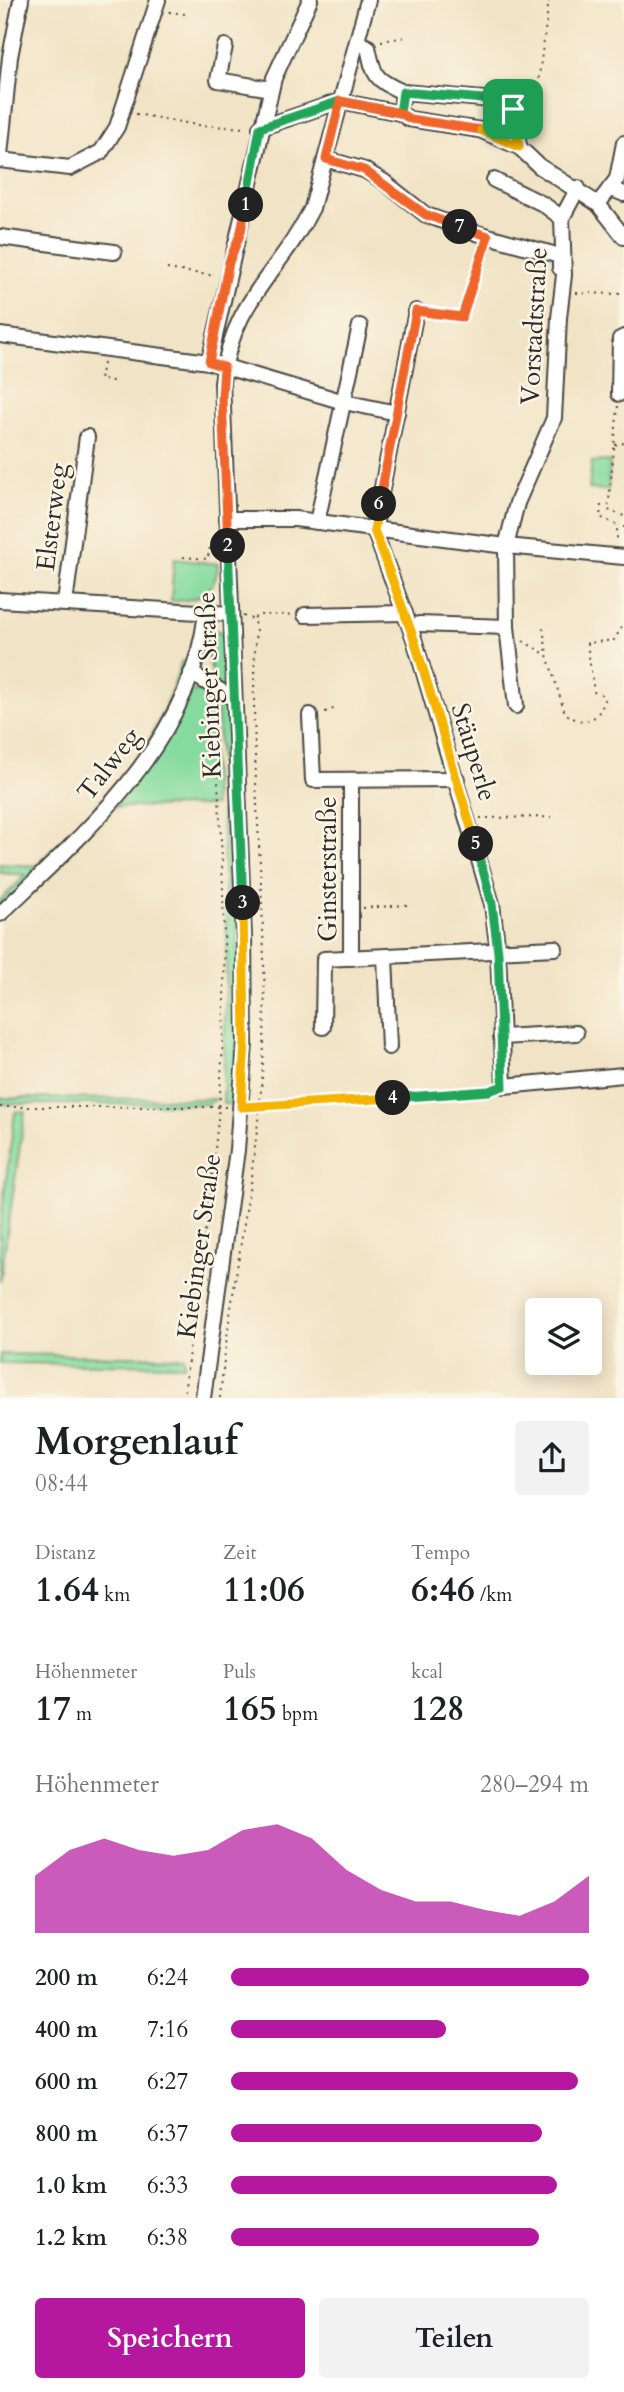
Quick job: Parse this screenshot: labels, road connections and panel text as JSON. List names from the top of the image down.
{
  "streets": {
    "street": [
      "Vorstadtstraße",
      "Elsterweg",
      "Kiebinger Straße",
      "Stäuperle",
      "Talweg",
      "Ginsterstraße"
    ]
  },
  "page": {
    "pins": [
      "1",
      "7",
      "6",
      "2",
      "5",
      "3",
      "4"
    ],
    "heading": ["Morgenlauf", "08:44"],
    "stats": [
      ["Distanz", "1.64 km"],
      ["Zeit", "11:06"],
      ["Tempo", "6:46 /km"],
      ["Höhenmeter", "17 m"],
      ["Puls", "165 bpm"],
      ["kcal", "128"]
    ],
    "chart": ["Höhenmeter", "280–294 m"],
    "list": [
      {
        "name": "200 m",
        "note": "6:24"
      },
      {
        "name": "400 m",
        "note": "7:16"
      },
      {
        "name": "600 m",
        "note": "6:27"
      },
      {
        "name": "800 m",
        "note": "6:37"
      },
      {
        "name": "1.0 km",
        "note": "6:33"
      },
      {
        "name": "1.2 km",
        "note": "6:38"
      }
    ],
    "buttons": ["Speichern", "Teilen"]
  }
}
